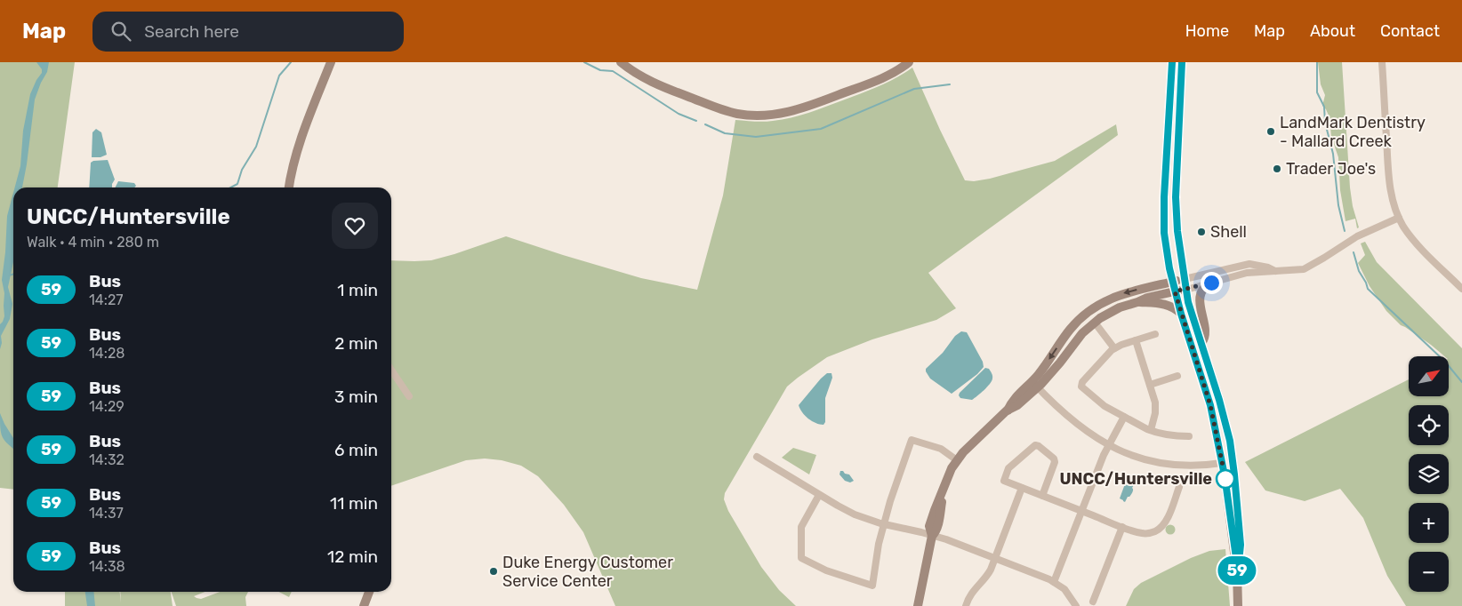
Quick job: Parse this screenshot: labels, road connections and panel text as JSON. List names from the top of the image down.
{
  "places": [
    "LandMark Dentistry - Mallard Creek",
    "Trader Joe's",
    "Shell",
    "UNCC/Huntersville",
    "Duke Energy Customer Service Center"
  ],
  "lines": ["bus line 59"],
  "north": "top right",
  "page": {
    "header": "Map",
    "search": "Search here",
    "nav": [
      "Home",
      "Map",
      "About",
      "Contact"
    ],
    "on_map": "59",
    "heading": ["UNCC/Huntersville", "Walk · 4 min · 280 m"],
    "list": [
      {
        "mark": "59",
        "name": "Bus",
        "note": "14:27",
        "value": "1 min"
      },
      {
        "mark": "59",
        "name": "Bus",
        "note": "14:28",
        "value": "2 min"
      },
      {
        "mark": "59",
        "name": "Bus",
        "note": "14:29",
        "value": "3 min"
      },
      {
        "mark": "59",
        "name": "Bus",
        "note": "14:32",
        "value": "6 min"
      },
      {
        "mark": "59",
        "name": "Bus",
        "note": "14:37",
        "value": "11 min"
      },
      {
        "mark": "59",
        "name": "Bus",
        "note": "14:38",
        "value": "12 min"
      }
    ],
    "map_buttons": ["+", "−"]
  }
}
